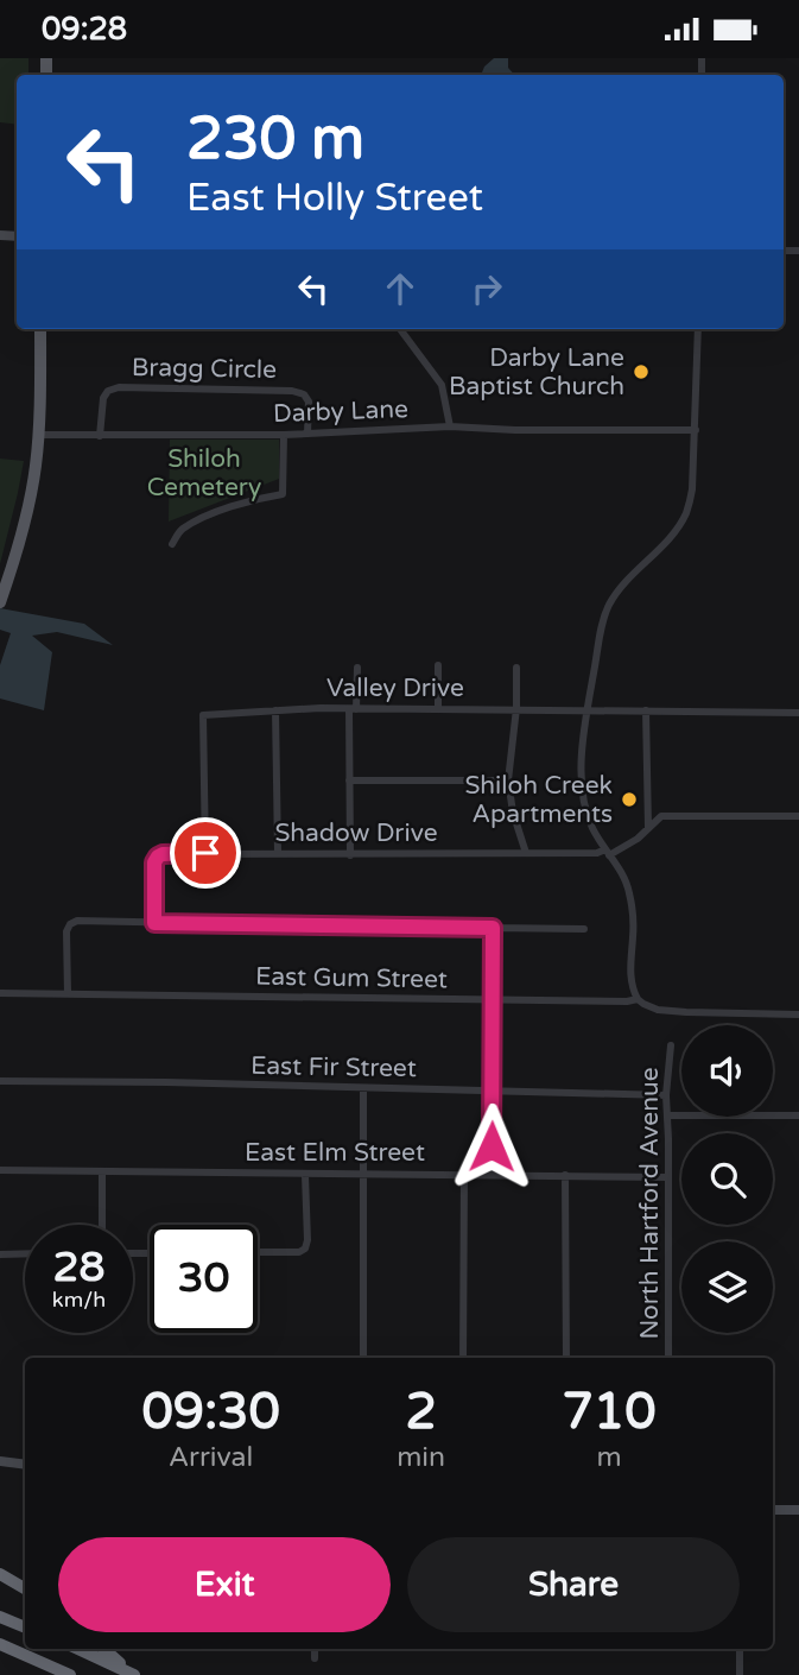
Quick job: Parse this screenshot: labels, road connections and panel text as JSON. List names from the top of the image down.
{
  "streets": {
    "street": [
      "Bragg Circle",
      "Darby Lane",
      "Valley Drive",
      "Shadow Drive",
      "East Gum Street",
      "East Fir Street",
      "East Elm Street",
      "North Hartford Avenue"
    ]
  },
  "crossings": [
    ["Bragg Circle", "Darby Lane"],
    ["Valley Drive", "Shadow Drive"],
    ["East Fir Street", "North Hartford Avenue"],
    ["East Elm Street", "North Hartford Avenue"]
  ],
  "parks": ["Shiloh Cemetery"],
  "places": ["Darby Lane Baptist Church", "Shiloh Creek Apartments"],
  "page": {
    "status": "09:28",
    "turn": ["230 m", "East Holly Street"],
    "speed": "28 km/h",
    "limit": "30",
    "eta": [
      "09:30",
      "Arrival",
      "2",
      "min",
      "710",
      "m"
    ],
    "buttons": ["Exit", "Share"]
  }
}
